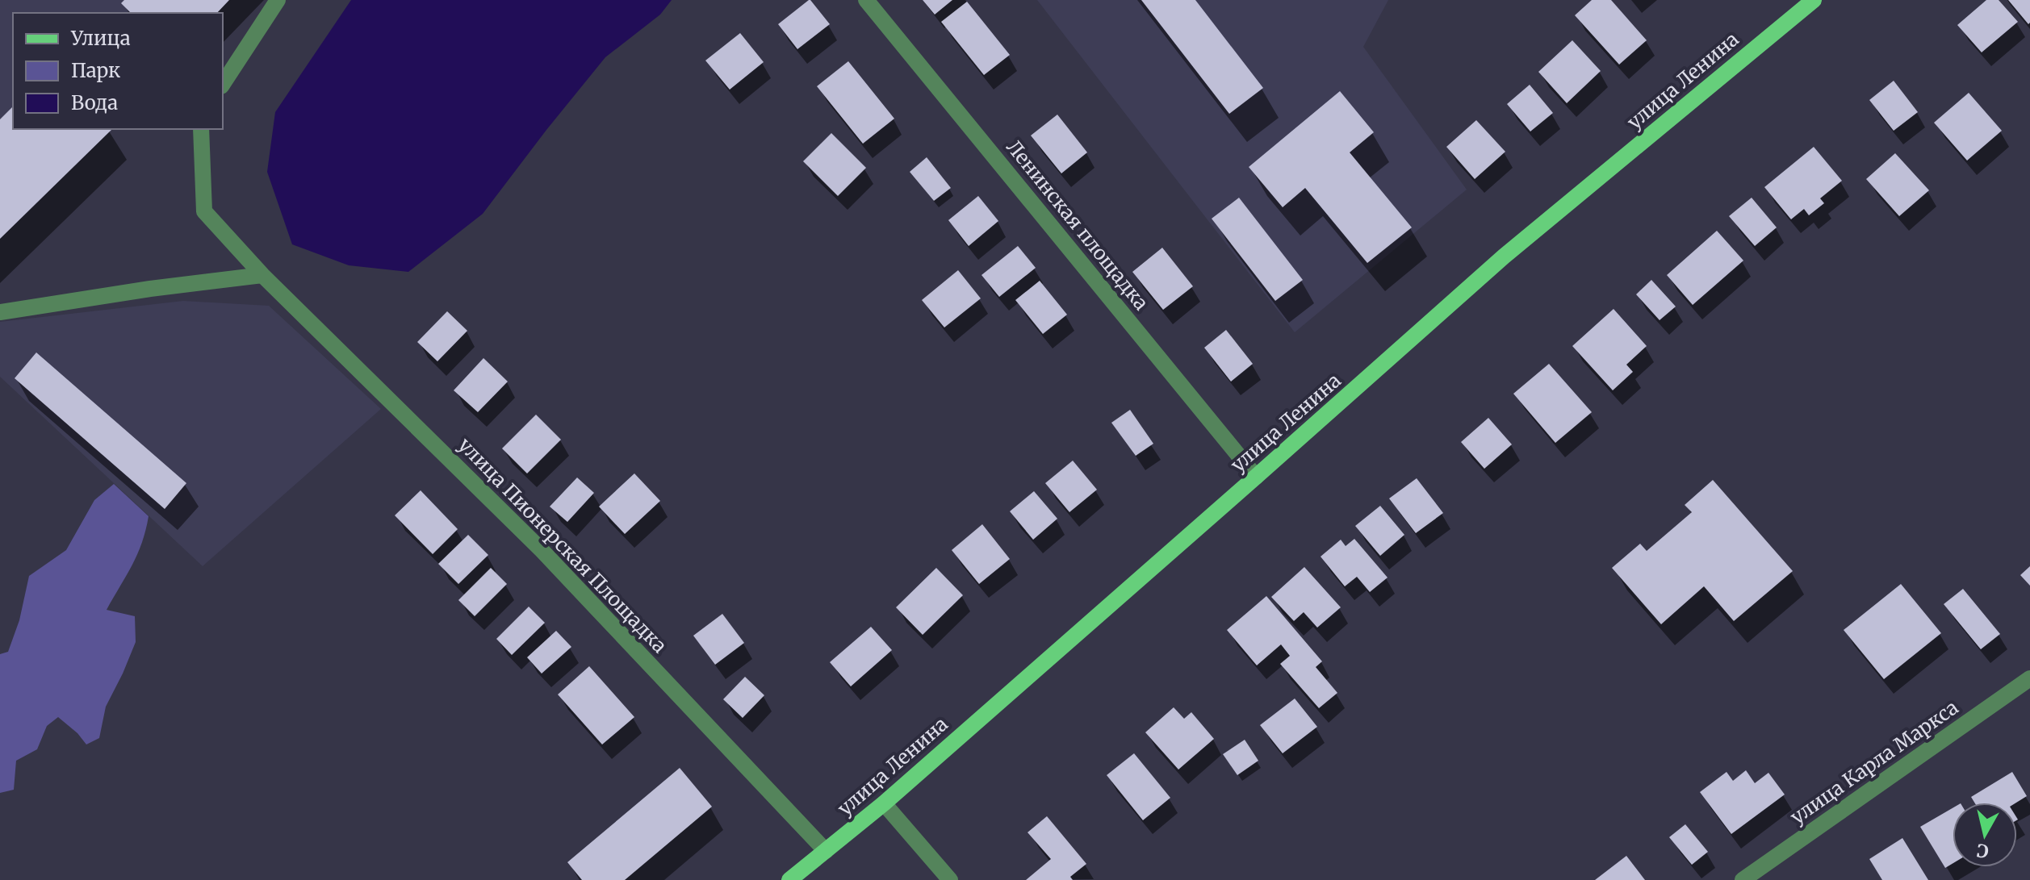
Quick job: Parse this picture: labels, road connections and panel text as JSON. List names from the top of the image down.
{
  "streets": {
    "main road": ["улица Ленина"],
    "street": ["Ленинская площадка", "улица Пионерская Площадка", "улица Карла Маркса"]
  },
  "crossings": [
    ["улица Ленина", "Ленинская площадка"],
    ["улица Ленина", "улица Пионерская Площадка"]
  ],
  "legend": ["Улица", "Парк", "Вода"],
  "north": "bottom"
}
